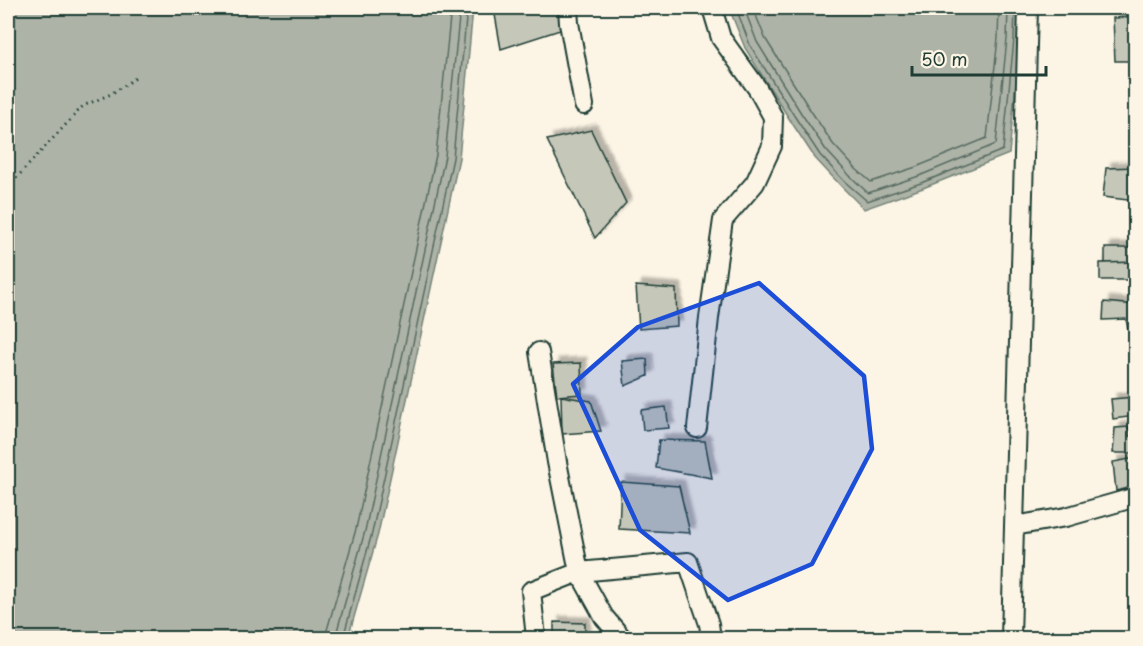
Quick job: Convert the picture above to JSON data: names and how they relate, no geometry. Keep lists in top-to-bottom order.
{
  "scale_bar": "50 m"
}
